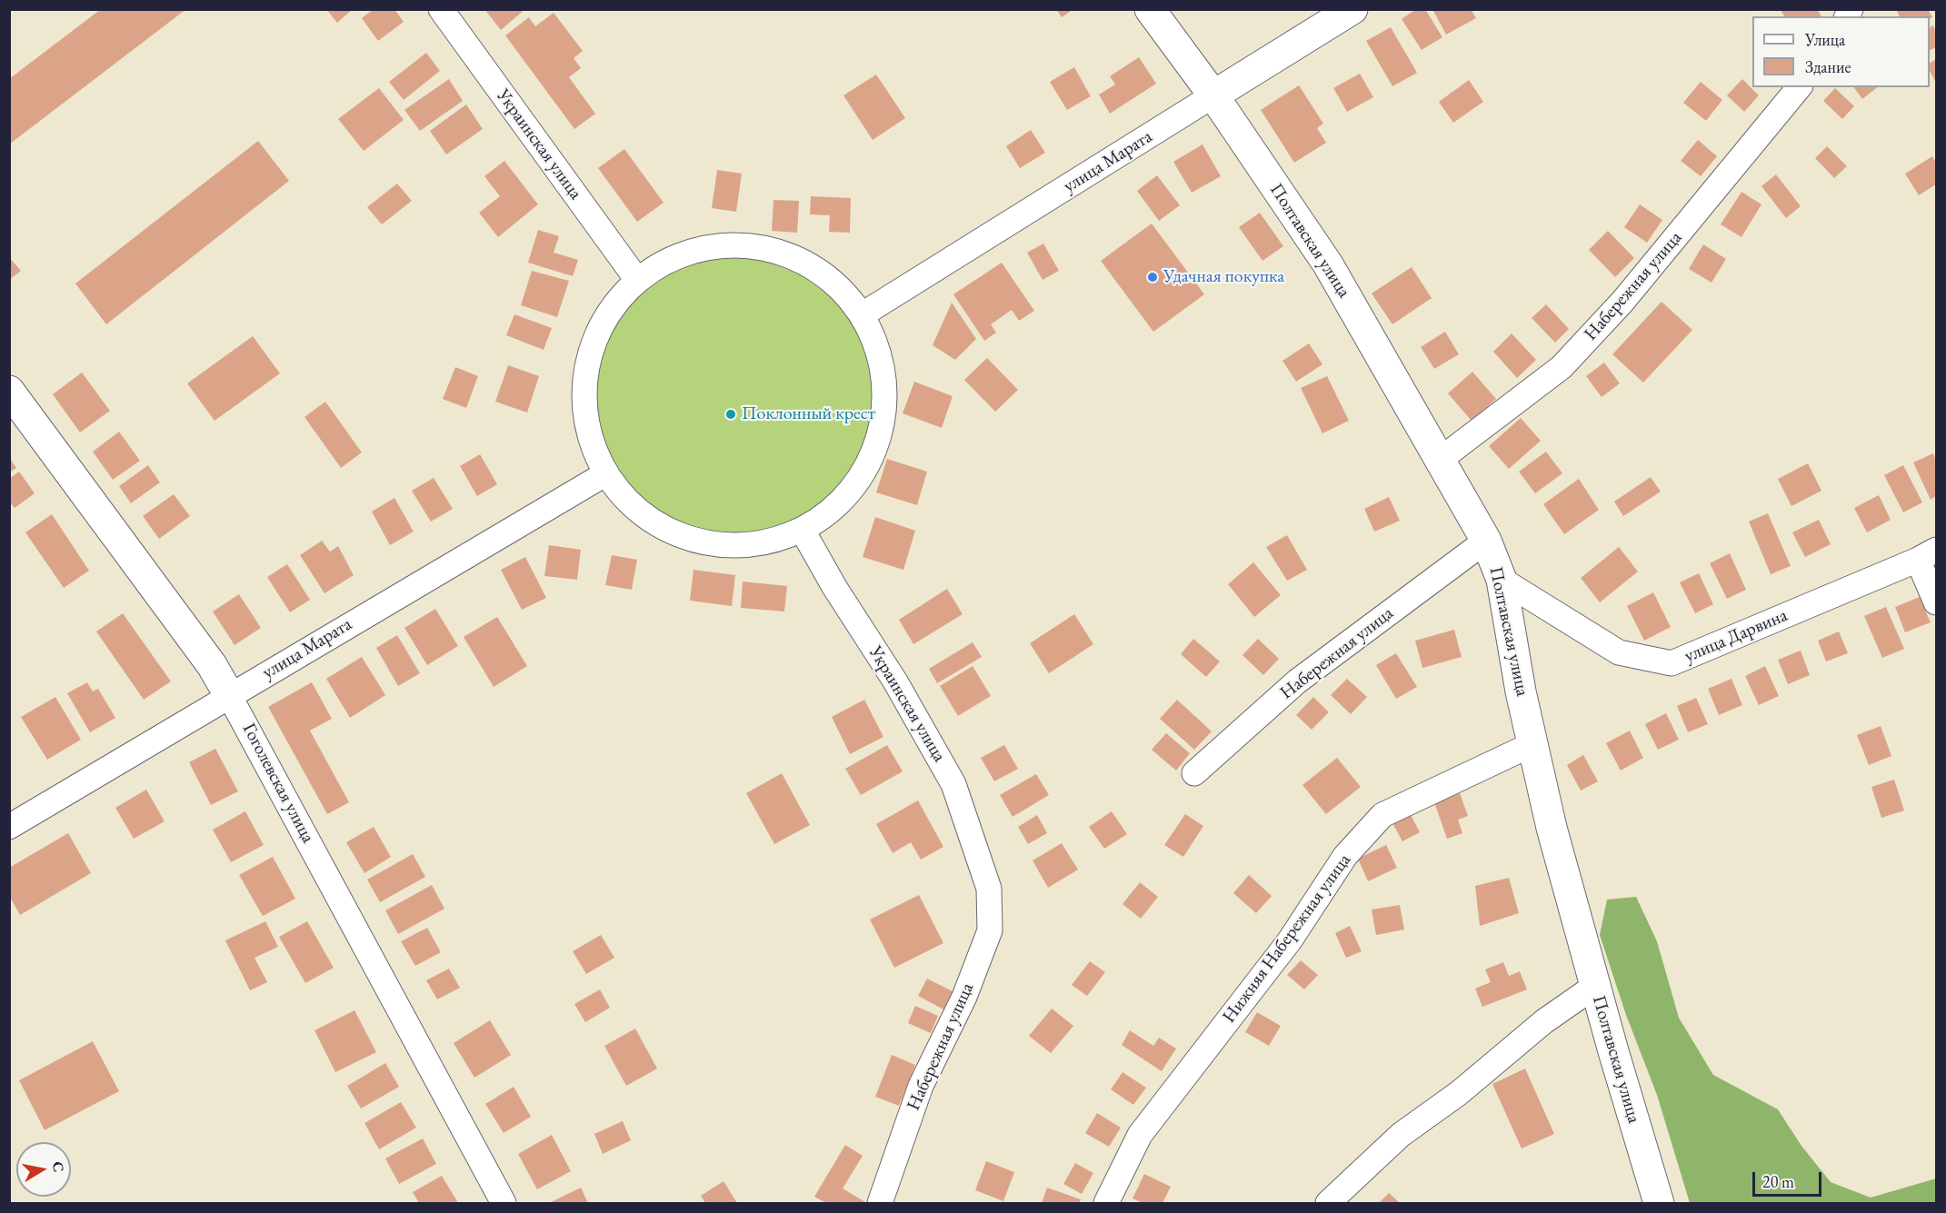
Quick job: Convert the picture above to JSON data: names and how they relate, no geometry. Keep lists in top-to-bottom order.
{
  "streets": {
    "street": [
      "Украинская улица",
      "улица Марата",
      "Полтавская улица",
      "Набережная улица",
      "улица Дарвина",
      "Гоголевская улица",
      "Нижняя Набережная улица"
    ]
  },
  "crossings": [
    ["Украинская улица", "Набережная улица"],
    ["улица Марата", "Полтавская улица"],
    ["улица Марата", "Гоголевская улица"],
    ["Полтавская улица", "Набережная улица"],
    ["Полтавская улица", "улица Дарвина"],
    ["Полтавская улица", "Нижняя Набережная улица"]
  ],
  "places": ["Удачная покупка", "Поклонный крест"],
  "legend": ["Улица", "Здание"],
  "scale_bar": "20 m",
  "north": "right"
}
